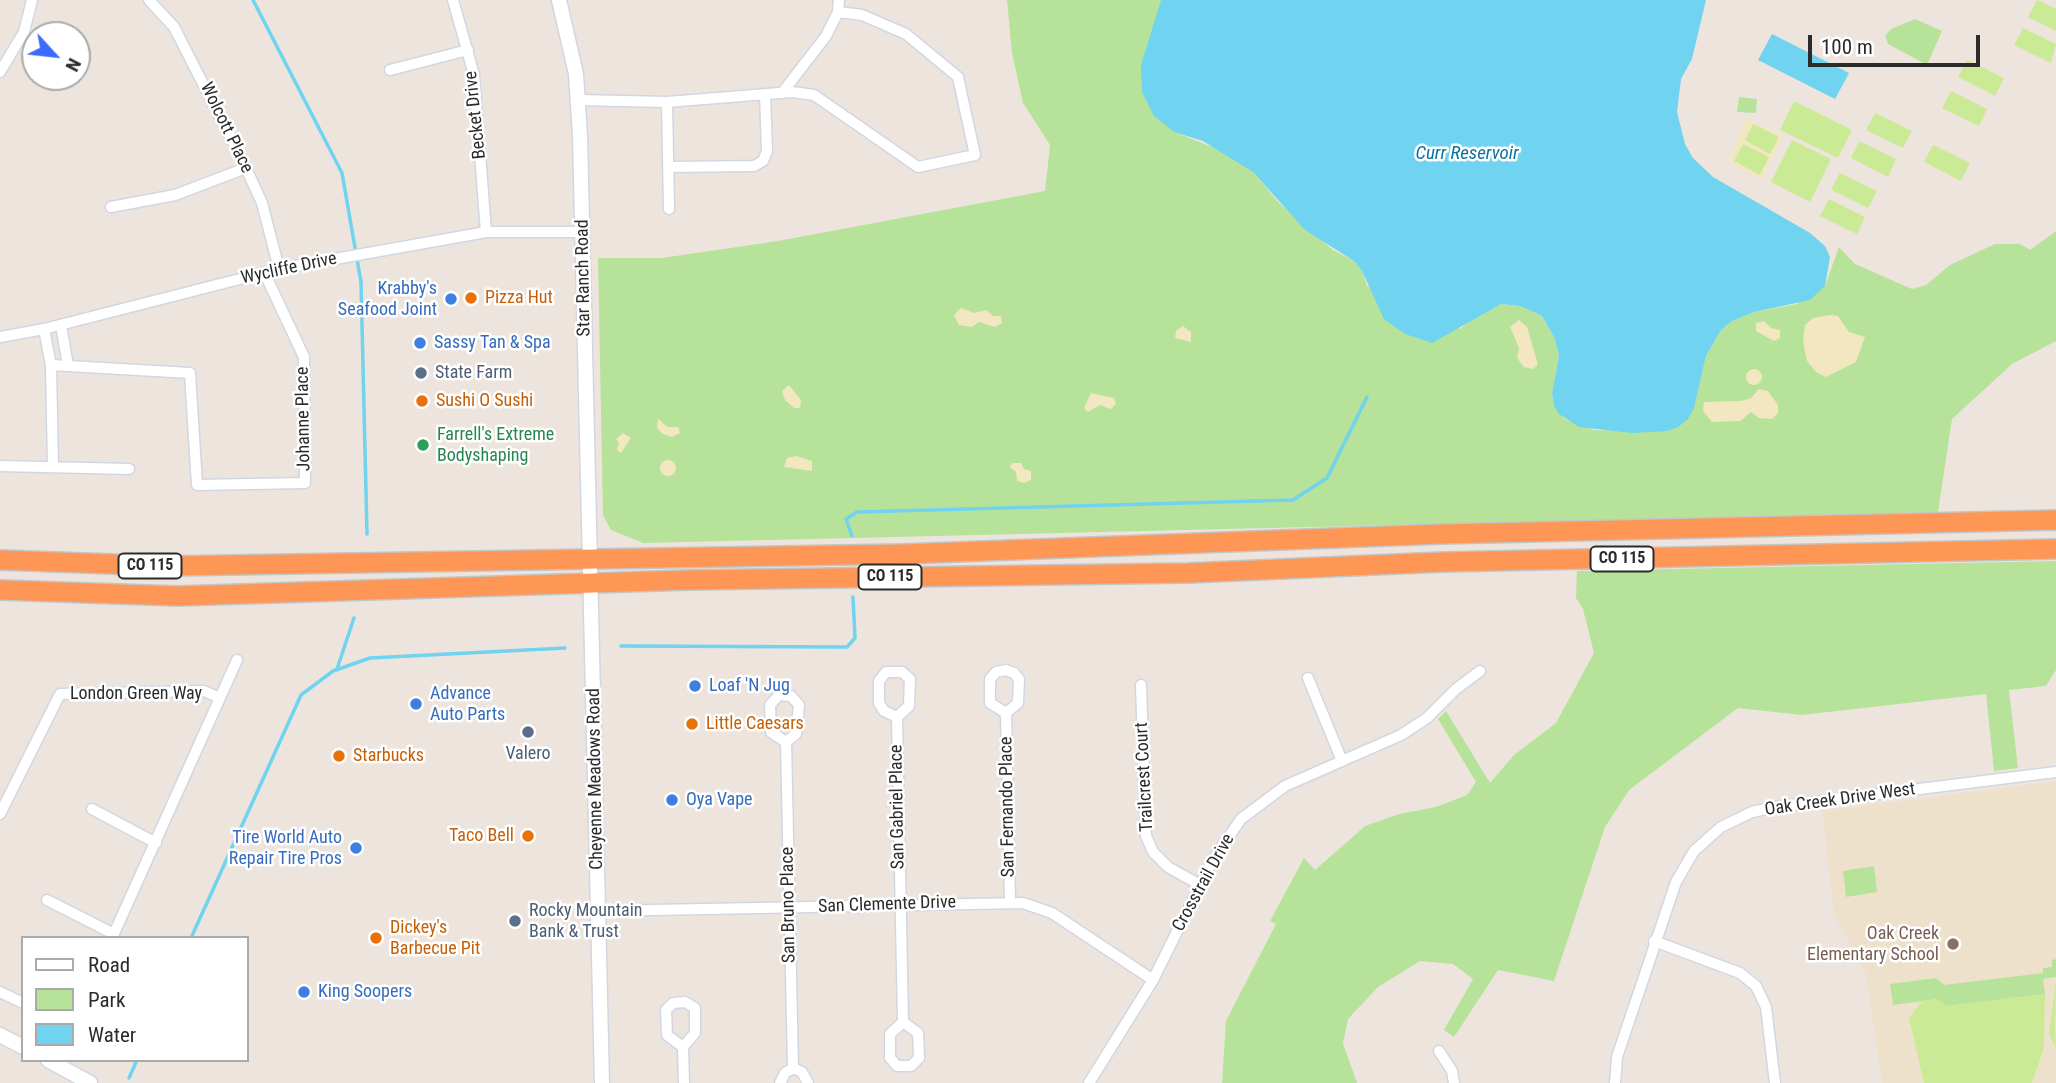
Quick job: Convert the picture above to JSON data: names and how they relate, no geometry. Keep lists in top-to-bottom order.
{
  "streets": {
    "highway": ["CO 115"],
    "street": [
      "Becket Drive",
      "Wolcott Place",
      "Wycliffe Drive",
      "Star Ranch Road",
      "Johanne Place",
      "London Green Way",
      "Trailcrest Court",
      "Cheyenne Meadows Road",
      "Oak Creek Drive West",
      "San Gabriel Place",
      "San Fernando Place",
      "Crosstrail Drive",
      "San Bruno Place",
      "San Clemente Drive"
    ]
  },
  "crossings": [
    ["Becket Drive", "Wycliffe Drive"],
    ["Wolcott Place", "Wycliffe Drive"],
    ["Wycliffe Drive", "Star Ranch Road"],
    ["Wycliffe Drive", "Johanne Place"],
    ["Star Ranch Road", "CO 115"],
    ["Star Ranch Road", "Cheyenne Meadows Road"],
    ["CO 115", "Cheyenne Meadows Road"],
    ["Trailcrest Court", "Crosstrail Drive"],
    ["Cheyenne Meadows Road", "San Clemente Drive"],
    ["San Gabriel Place", "San Clemente Drive"],
    ["San Fernando Place", "San Clemente Drive"],
    ["Crosstrail Drive", "San Clemente Drive"],
    ["San Bruno Place", "San Clemente Drive"]
  ],
  "water": ["Curr Reservoir"],
  "places": [
    "Pizza Hut",
    "Krabby's Seafood Joint",
    "Sassy Tan & Spa",
    "State Farm",
    "Sushi O Sushi",
    "Farrell's Extreme Bodyshaping",
    "Loaf 'N Jug",
    "Advance Auto Parts",
    "Little Caesars",
    "Valero",
    "Starbucks",
    "Oya Vape",
    "Taco Bell",
    "Tire World Auto Repair Tire Pros",
    "Rocky Mountain Bank & Trust",
    "Dickey's Barbecue Pit",
    "Oak Creek Elementary School",
    "King Soopers"
  ],
  "legend": ["Road", "Park", "Water"],
  "scale_bar": "100 m",
  "north": "bottom right"
}
